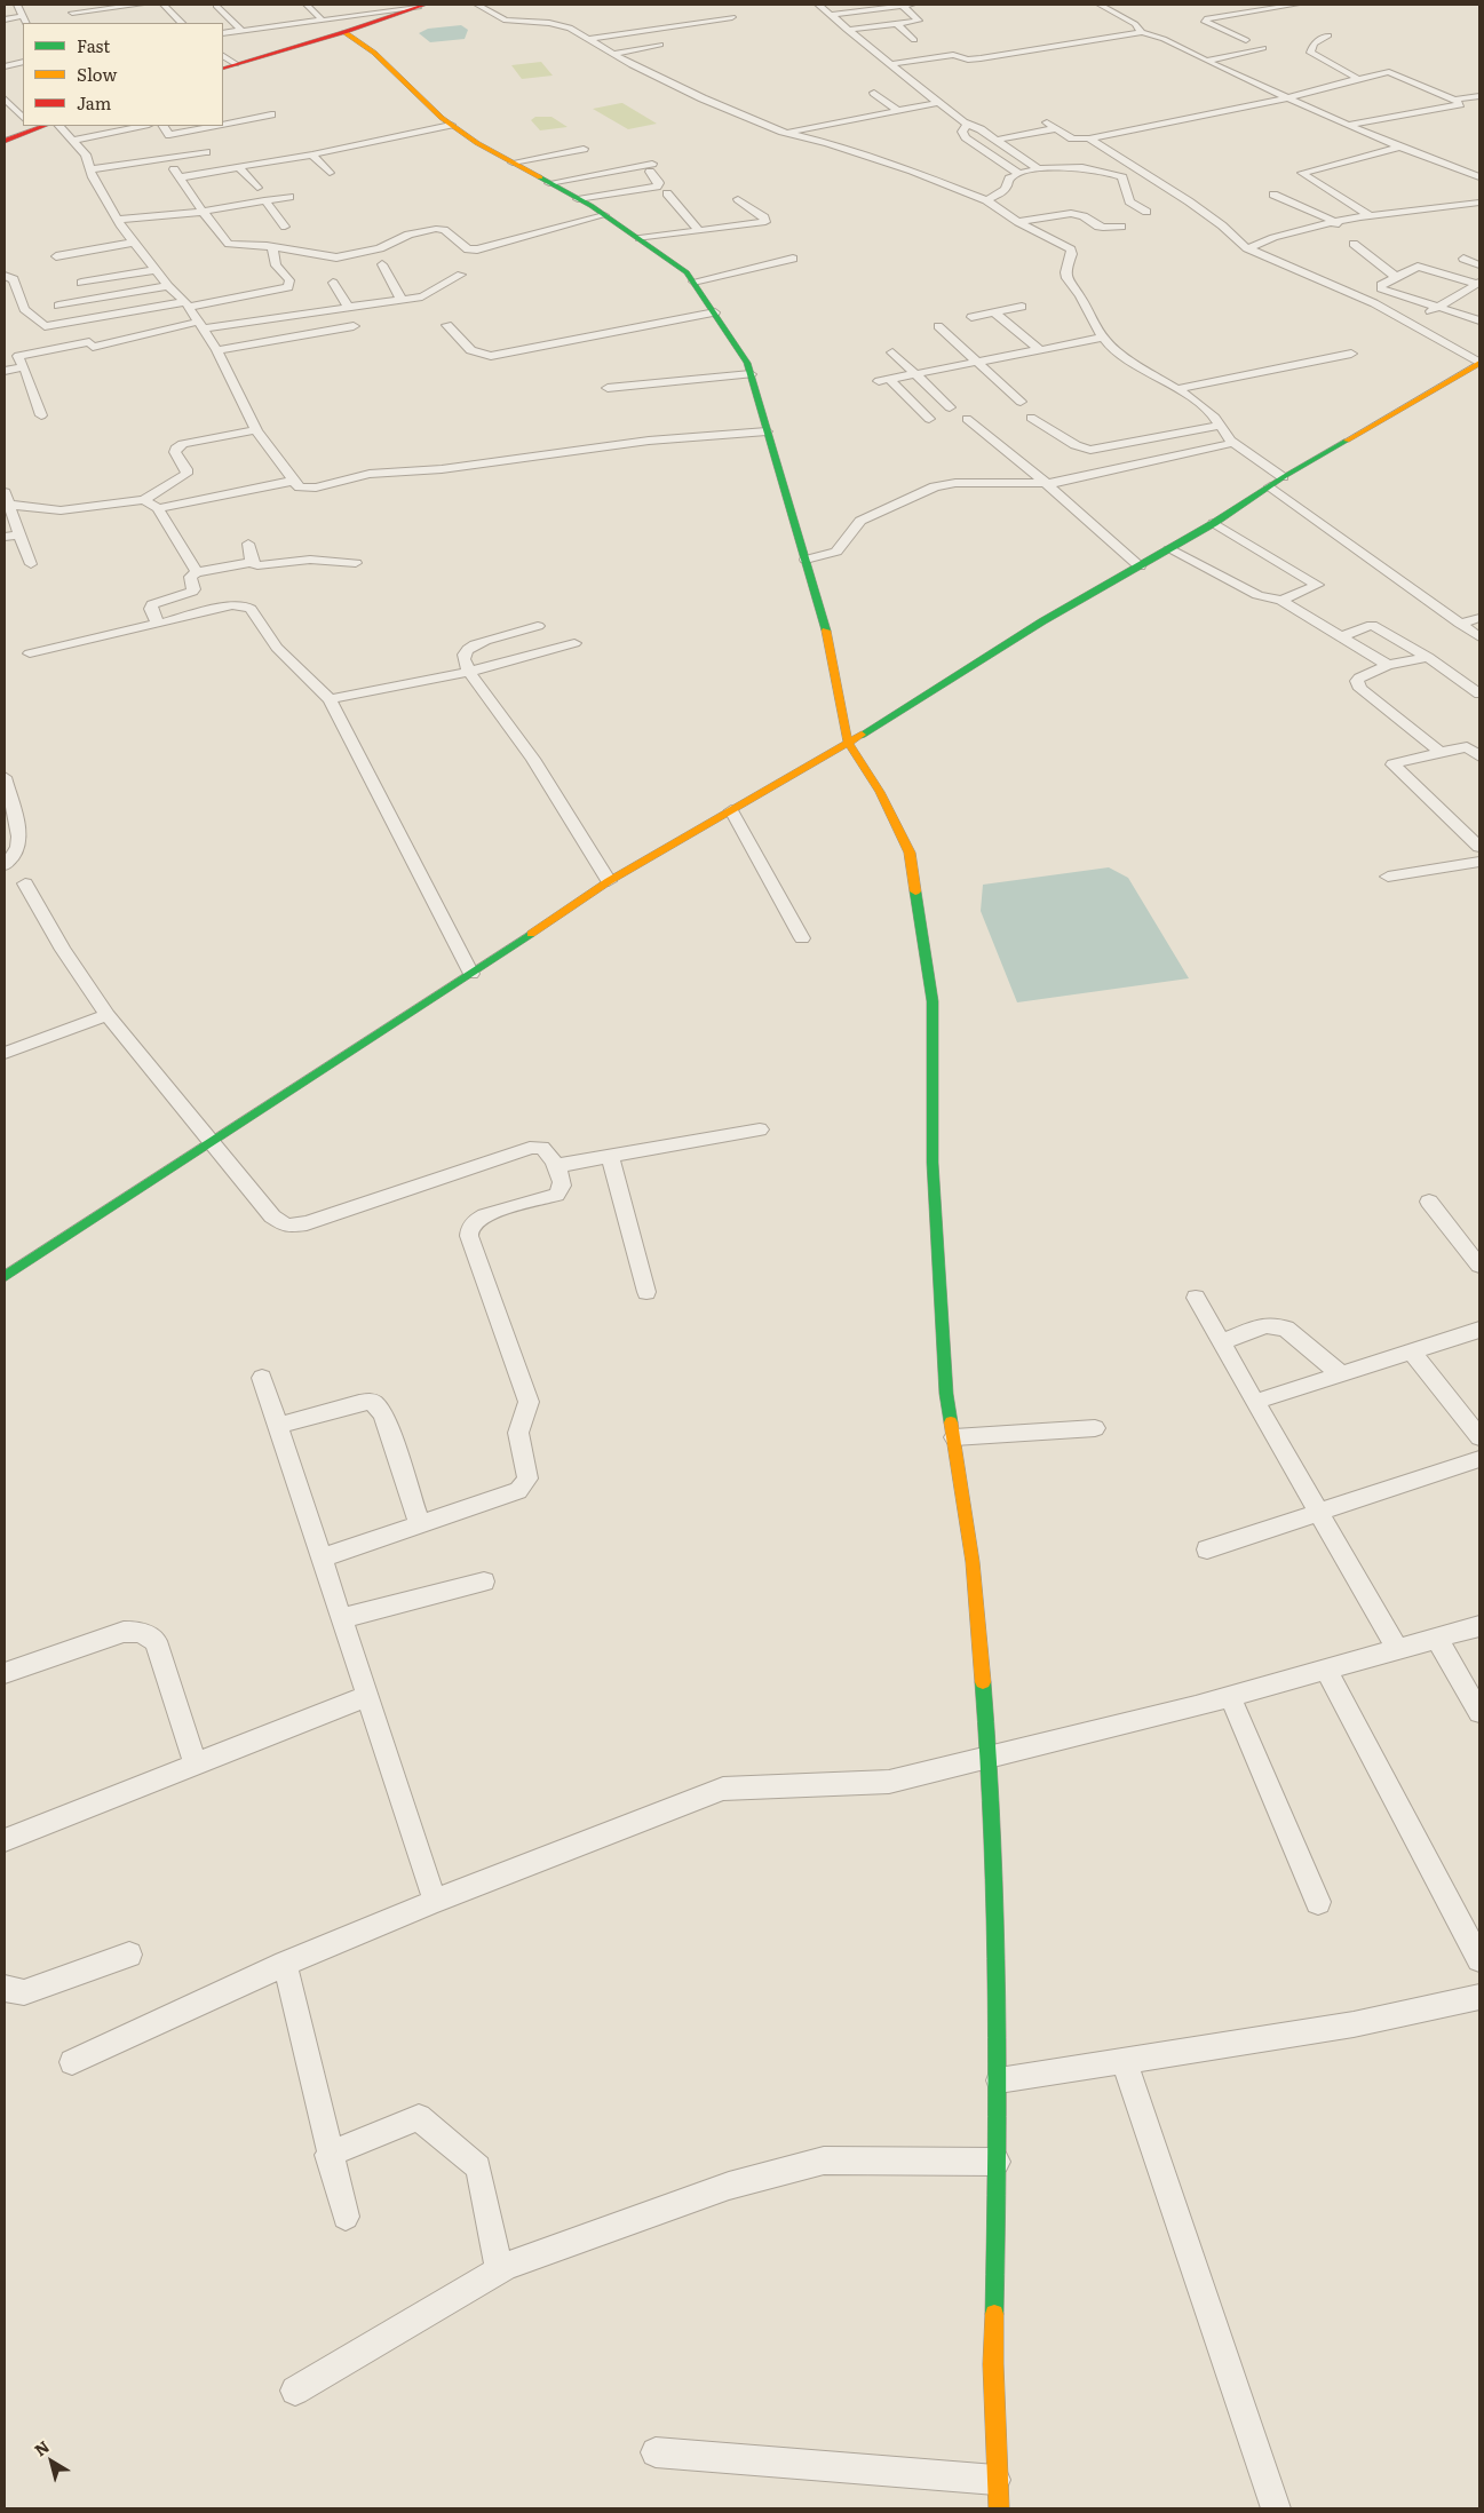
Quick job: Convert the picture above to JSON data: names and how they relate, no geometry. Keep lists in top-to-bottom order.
{
  "legend": ["Fast", "Slow", "Jam"],
  "north": "top left"
}
